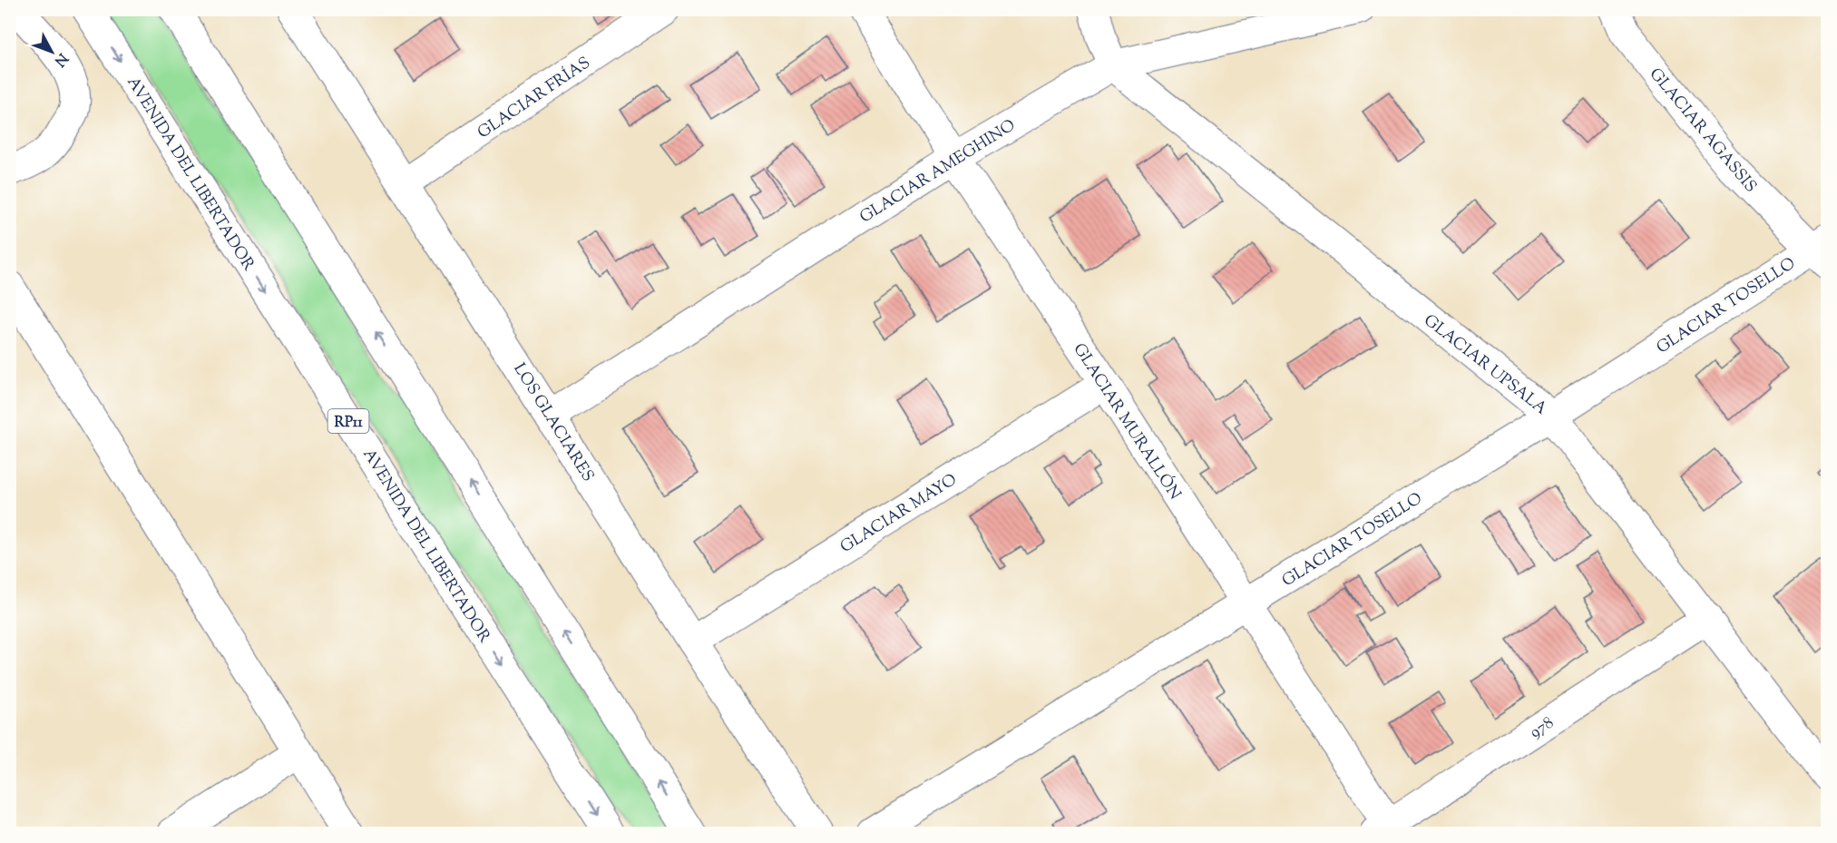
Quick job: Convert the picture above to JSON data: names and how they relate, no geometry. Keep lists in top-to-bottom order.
{
  "streets": {
    "street": [
      "GLACIAR FRÍAS",
      "GLACIAR AGASSIS",
      "GLACIAR AMEGHINO",
      "AVENIDA DEL LIBERTADOR",
      "GLACIAR TOSELLO",
      "GLACIAR UPSALA",
      "RP11",
      "GLACIAR MURALLÓN",
      "LOS GLACIARES",
      "GLACIAR MAYO",
      "978"
    ]
  },
  "crossings": [
    ["GLACIAR FRÍAS", "LOS GLACIARES"],
    ["GLACIAR AGASSIS", "GLACIAR TOSELLO"],
    ["GLACIAR AMEGHINO", "GLACIAR UPSALA"],
    ["GLACIAR AMEGHINO", "GLACIAR MURALLÓN"],
    ["GLACIAR AMEGHINO", "LOS GLACIARES"],
    ["GLACIAR TOSELLO", "GLACIAR UPSALA"],
    ["GLACIAR TOSELLO", "GLACIAR MURALLÓN"],
    ["GLACIAR UPSALA", "978"],
    ["GLACIAR MURALLÓN", "GLACIAR MAYO"],
    ["GLACIAR MURALLÓN", "978"],
    ["LOS GLACIARES", "GLACIAR MAYO"]
  ],
  "north": "bottom right"
}
